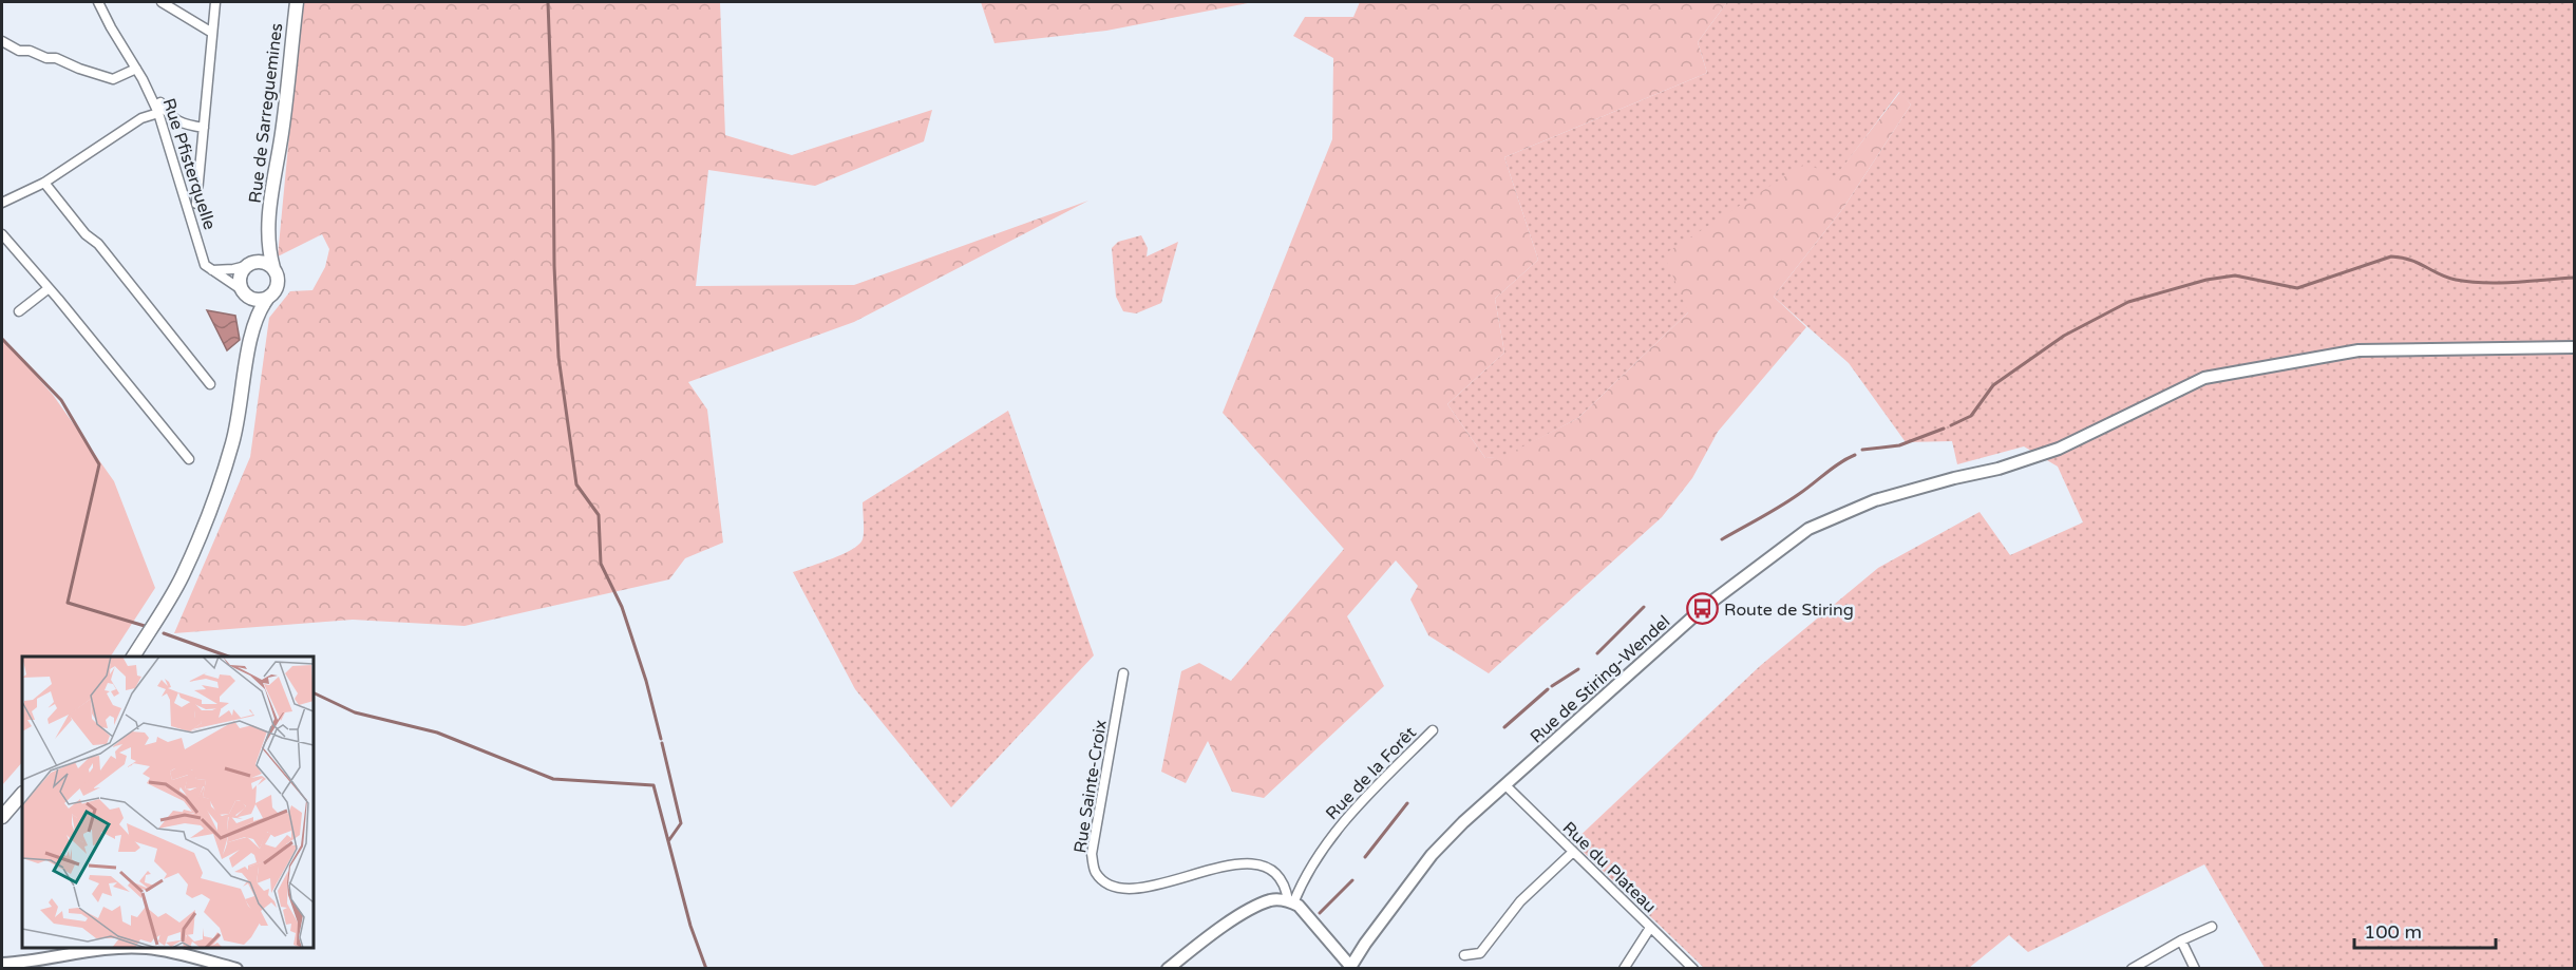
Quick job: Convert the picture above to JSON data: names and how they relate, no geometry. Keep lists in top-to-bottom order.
{
  "streets": {
    "main road": ["Rue de Sarreguemines"],
    "street": [
      "Rue Pfisterquelle",
      "Rue de Stiring-Wendel",
      "Rue de la Forêt",
      "Rue Sainte-Croix",
      "Rue du Plateau"
    ]
  },
  "crossings": [
    ["Rue de Stiring-Wendel", "Rue du Plateau"],
    ["Rue de la Forêt", "Rue Sainte-Croix"]
  ],
  "places": {
    "bus stop": ["Route de Stiring"]
  },
  "scale_bar": "100 m"
}
